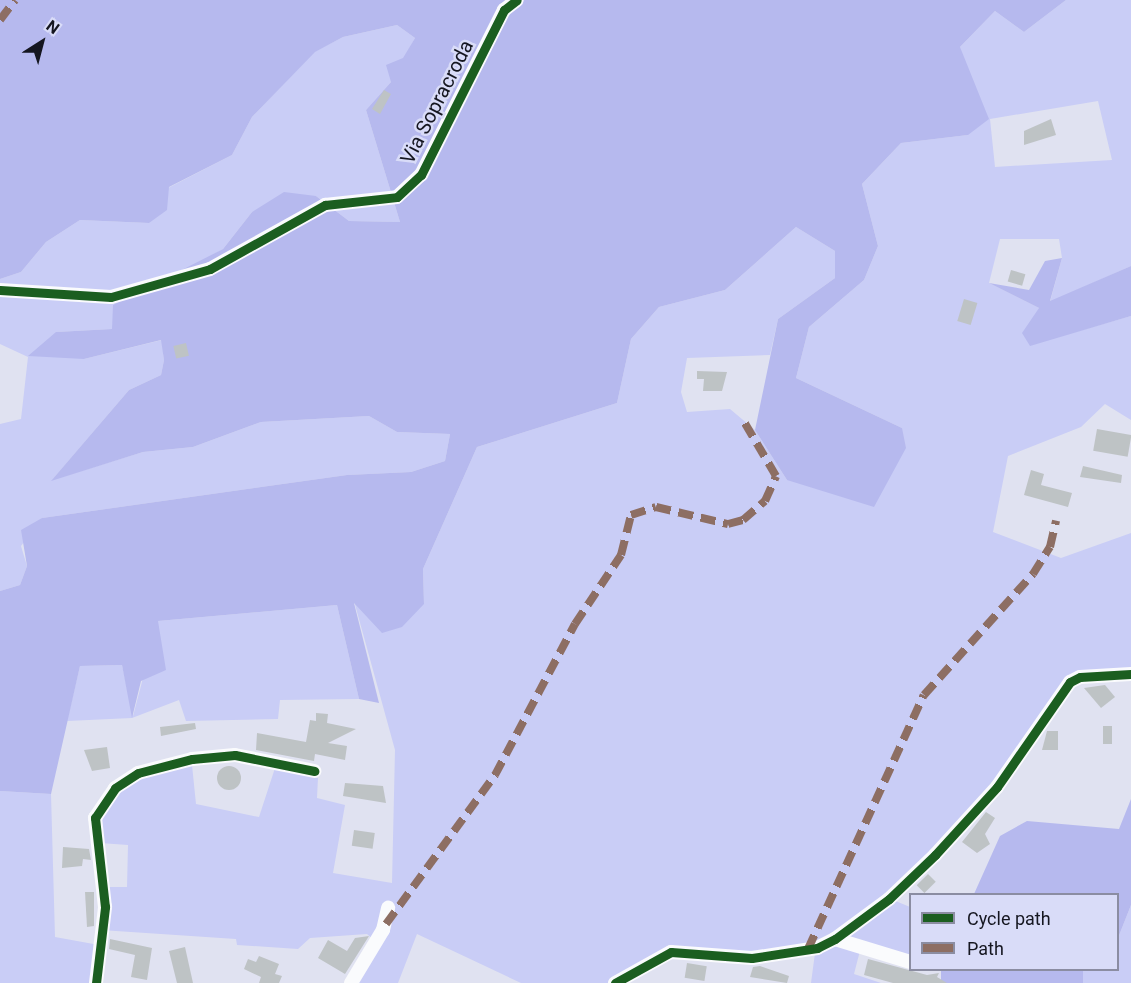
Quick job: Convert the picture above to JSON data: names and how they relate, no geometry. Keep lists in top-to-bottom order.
{
  "streets": {
    "street": ["Via Sopracroda"]
  },
  "legend": ["Cycle path", "Path"],
  "north": "top right"
}
